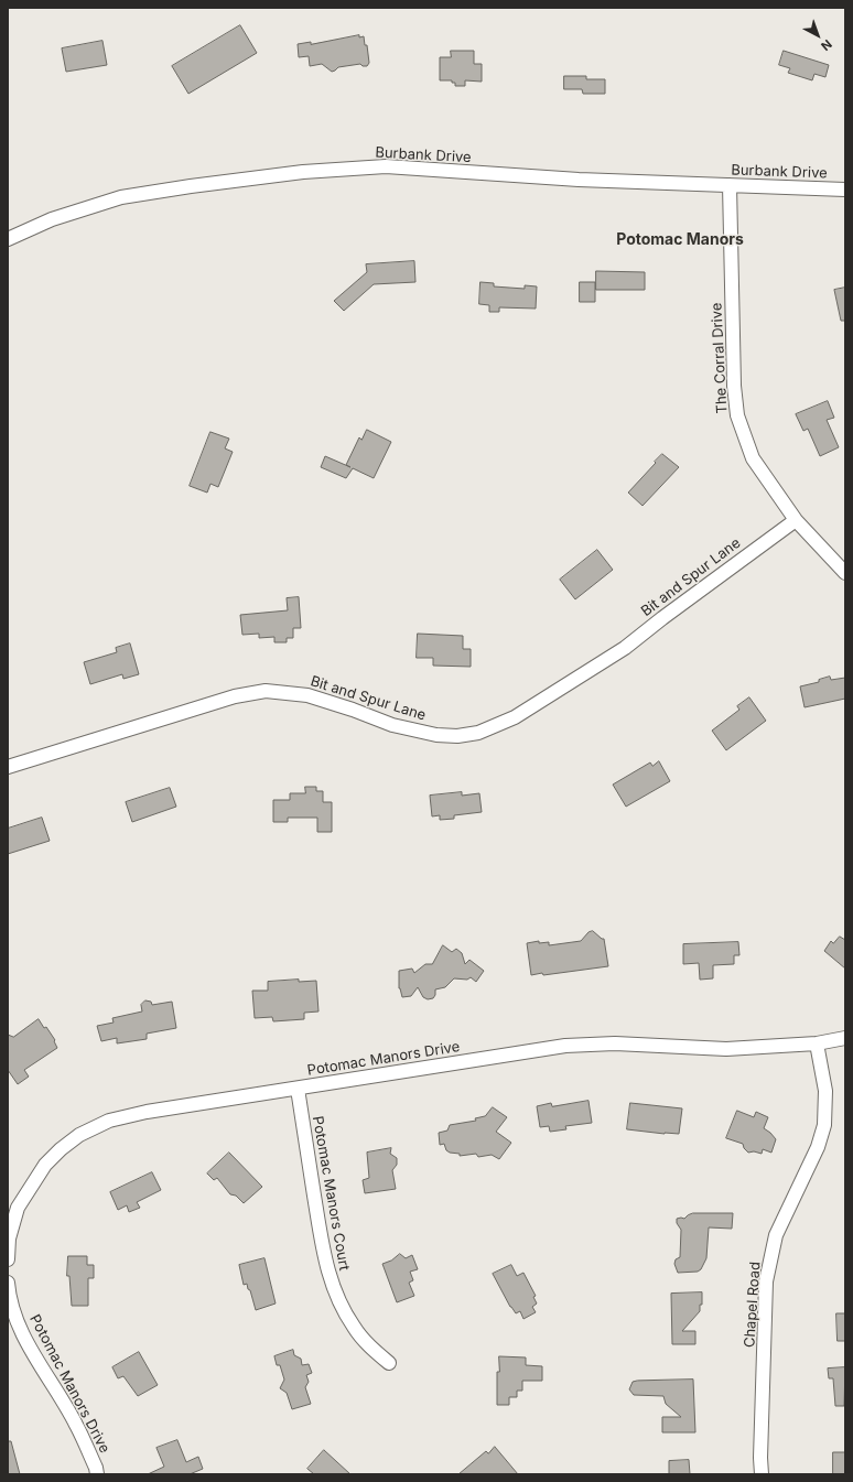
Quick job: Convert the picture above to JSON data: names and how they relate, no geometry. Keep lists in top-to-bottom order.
{
  "streets": {
    "street": [
      "Burbank Drive",
      "The Corral Drive",
      "Bit and Spur Lane",
      "Potomac Manors Drive",
      "Potomac Manors Court",
      "Chapel Road"
    ]
  },
  "crossings": [
    ["Burbank Drive", "The Corral Drive"],
    ["The Corral Drive", "Bit and Spur Lane"],
    ["Potomac Manors Drive", "Potomac Manors Court"],
    ["Potomac Manors Drive", "Chapel Road"]
  ],
  "districts": ["Potomac Manors"],
  "north": "bottom right"
}
